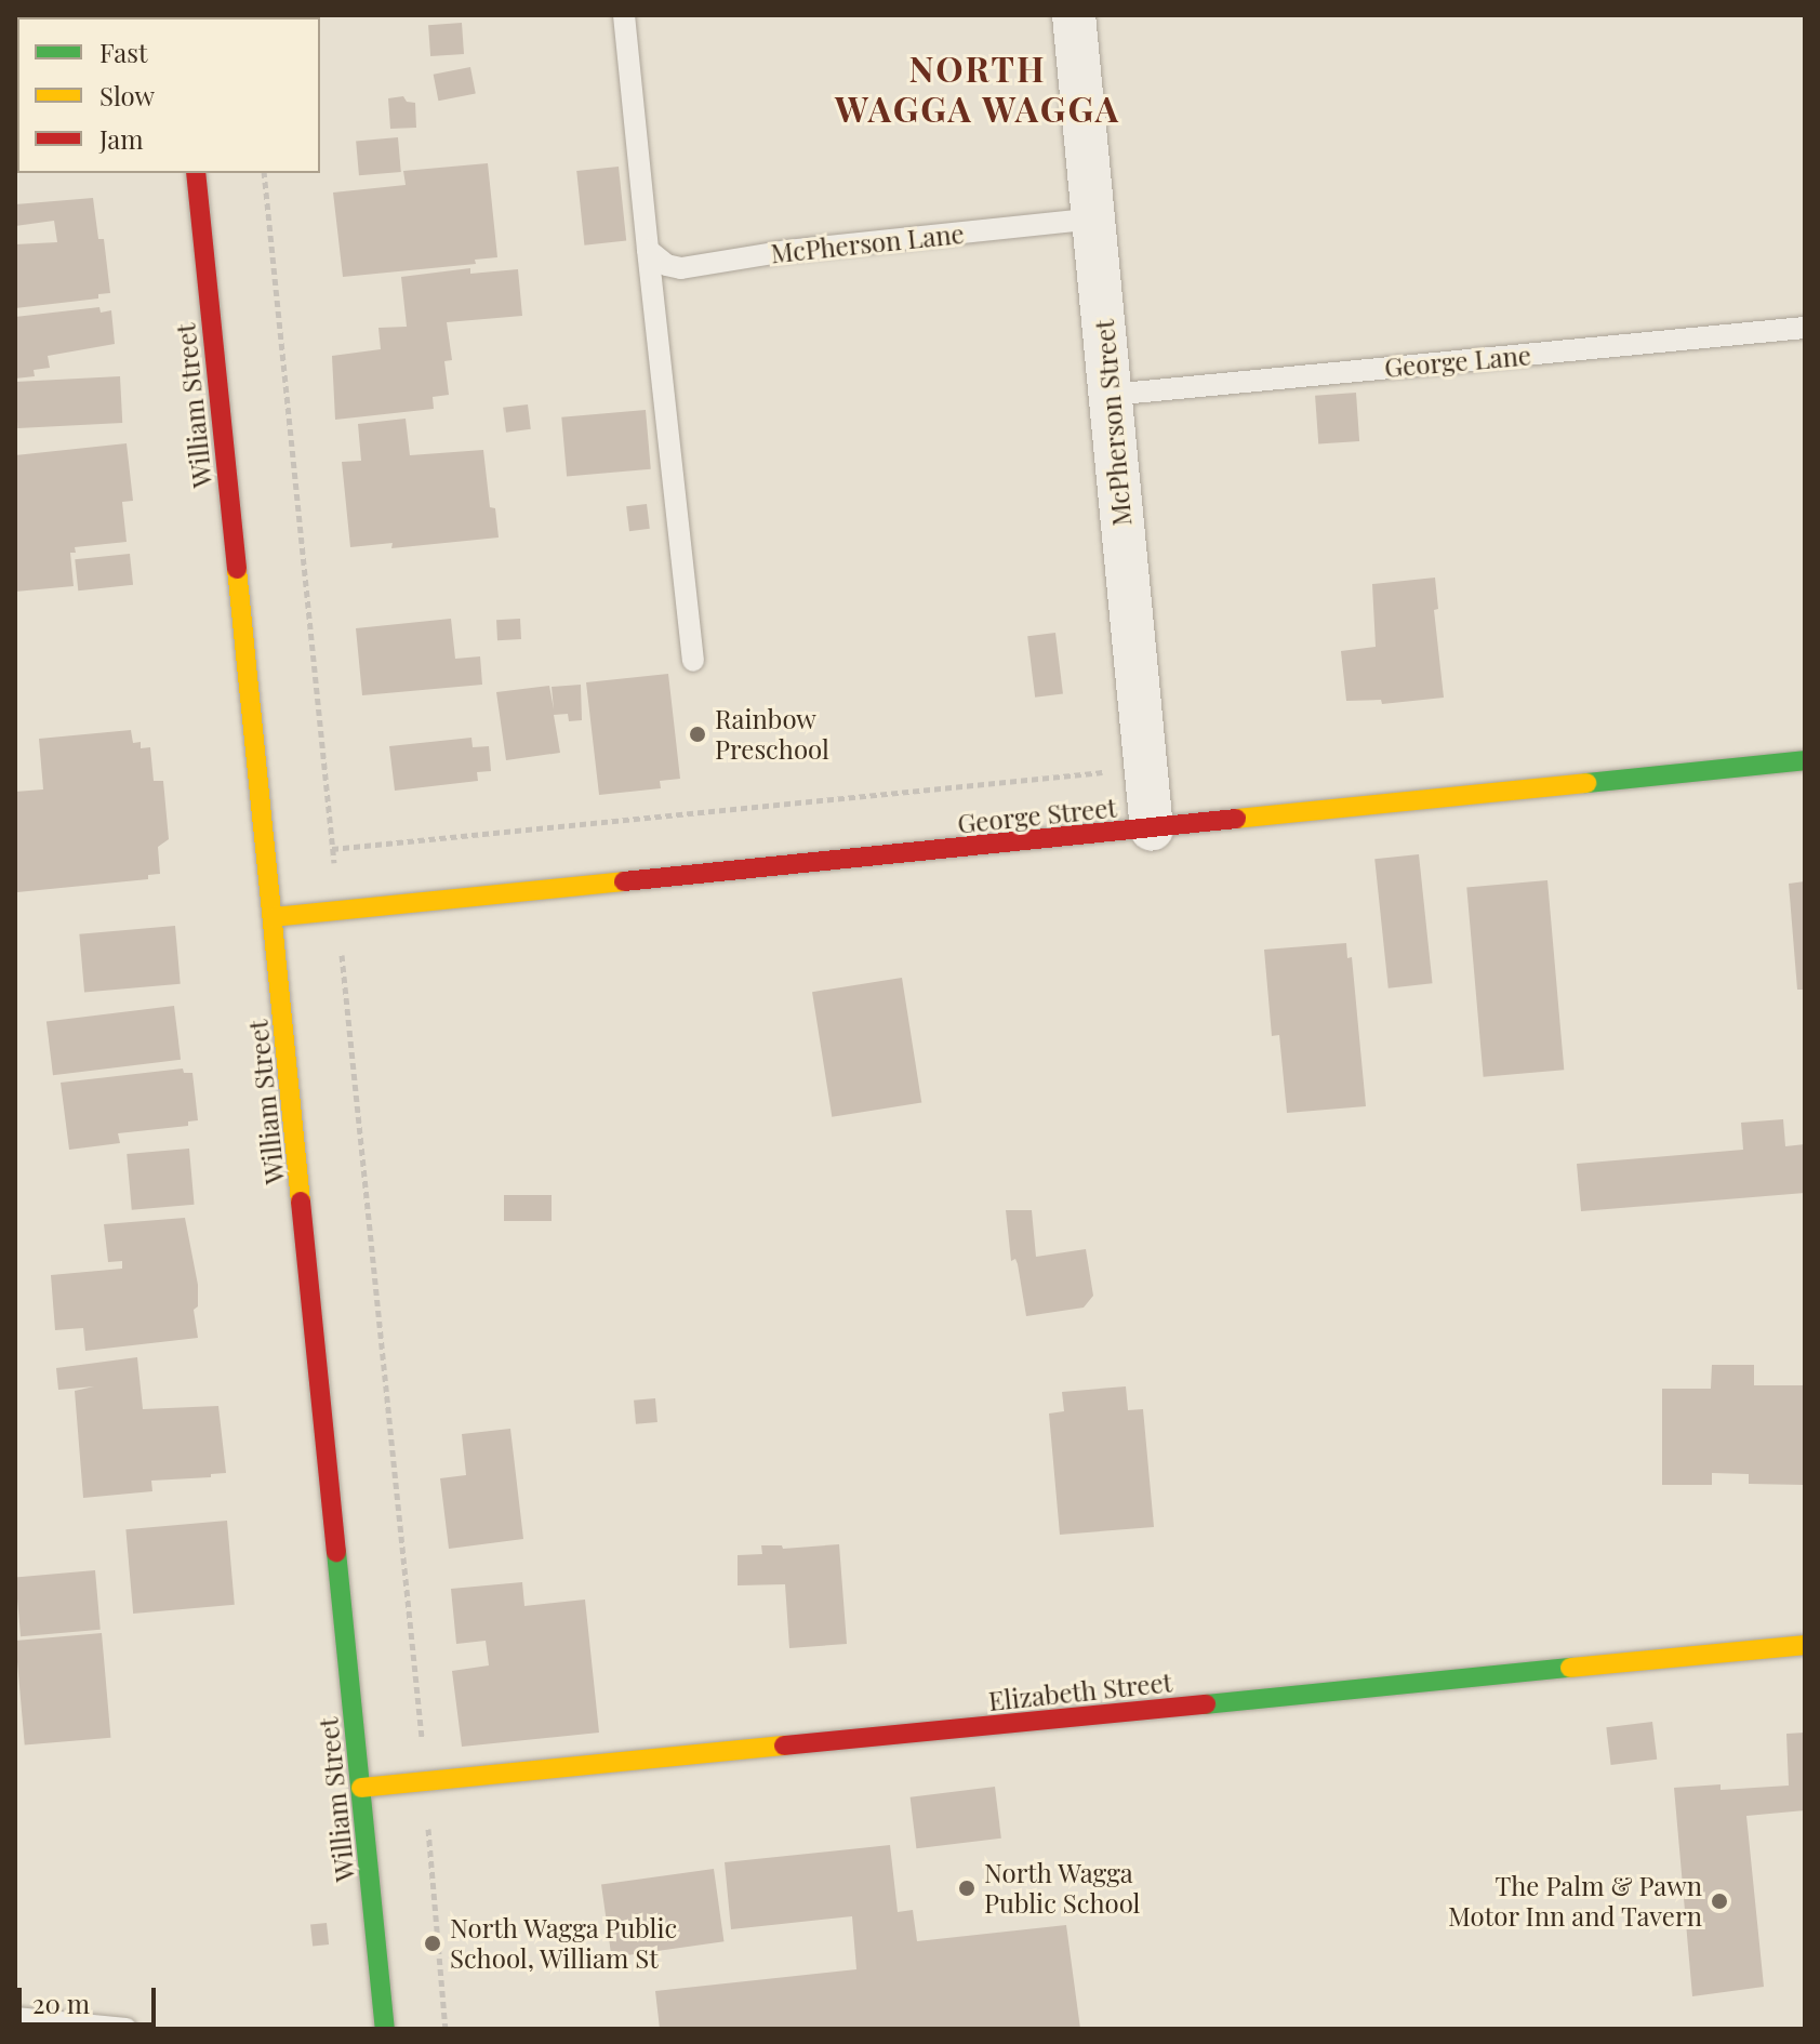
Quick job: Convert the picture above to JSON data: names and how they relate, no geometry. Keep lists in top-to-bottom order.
{
  "streets": {
    "street": [
      "William Street",
      "McPherson Street",
      "George Street",
      "Elizabeth Street"
    ],
    "lane": ["McPherson Lane", "George Lane"]
  },
  "crossings": [
    ["McPherson Lane", "McPherson Street"],
    ["George Lane", "McPherson Street"],
    ["William Street", "George Street"],
    ["William Street", "Elizabeth Street"],
    ["McPherson Street", "George Street"]
  ],
  "districts": ["NORTH WAGGA WAGGA"],
  "places": [
    "Rainbow Preschool",
    "North Wagga Public School",
    "The Palm & Pawn Motor Inn and Tavern",
    "North Wagga Public School, William St"
  ],
  "legend": ["Fast", "Slow", "Jam"],
  "scale_bar": "20 m"
}
